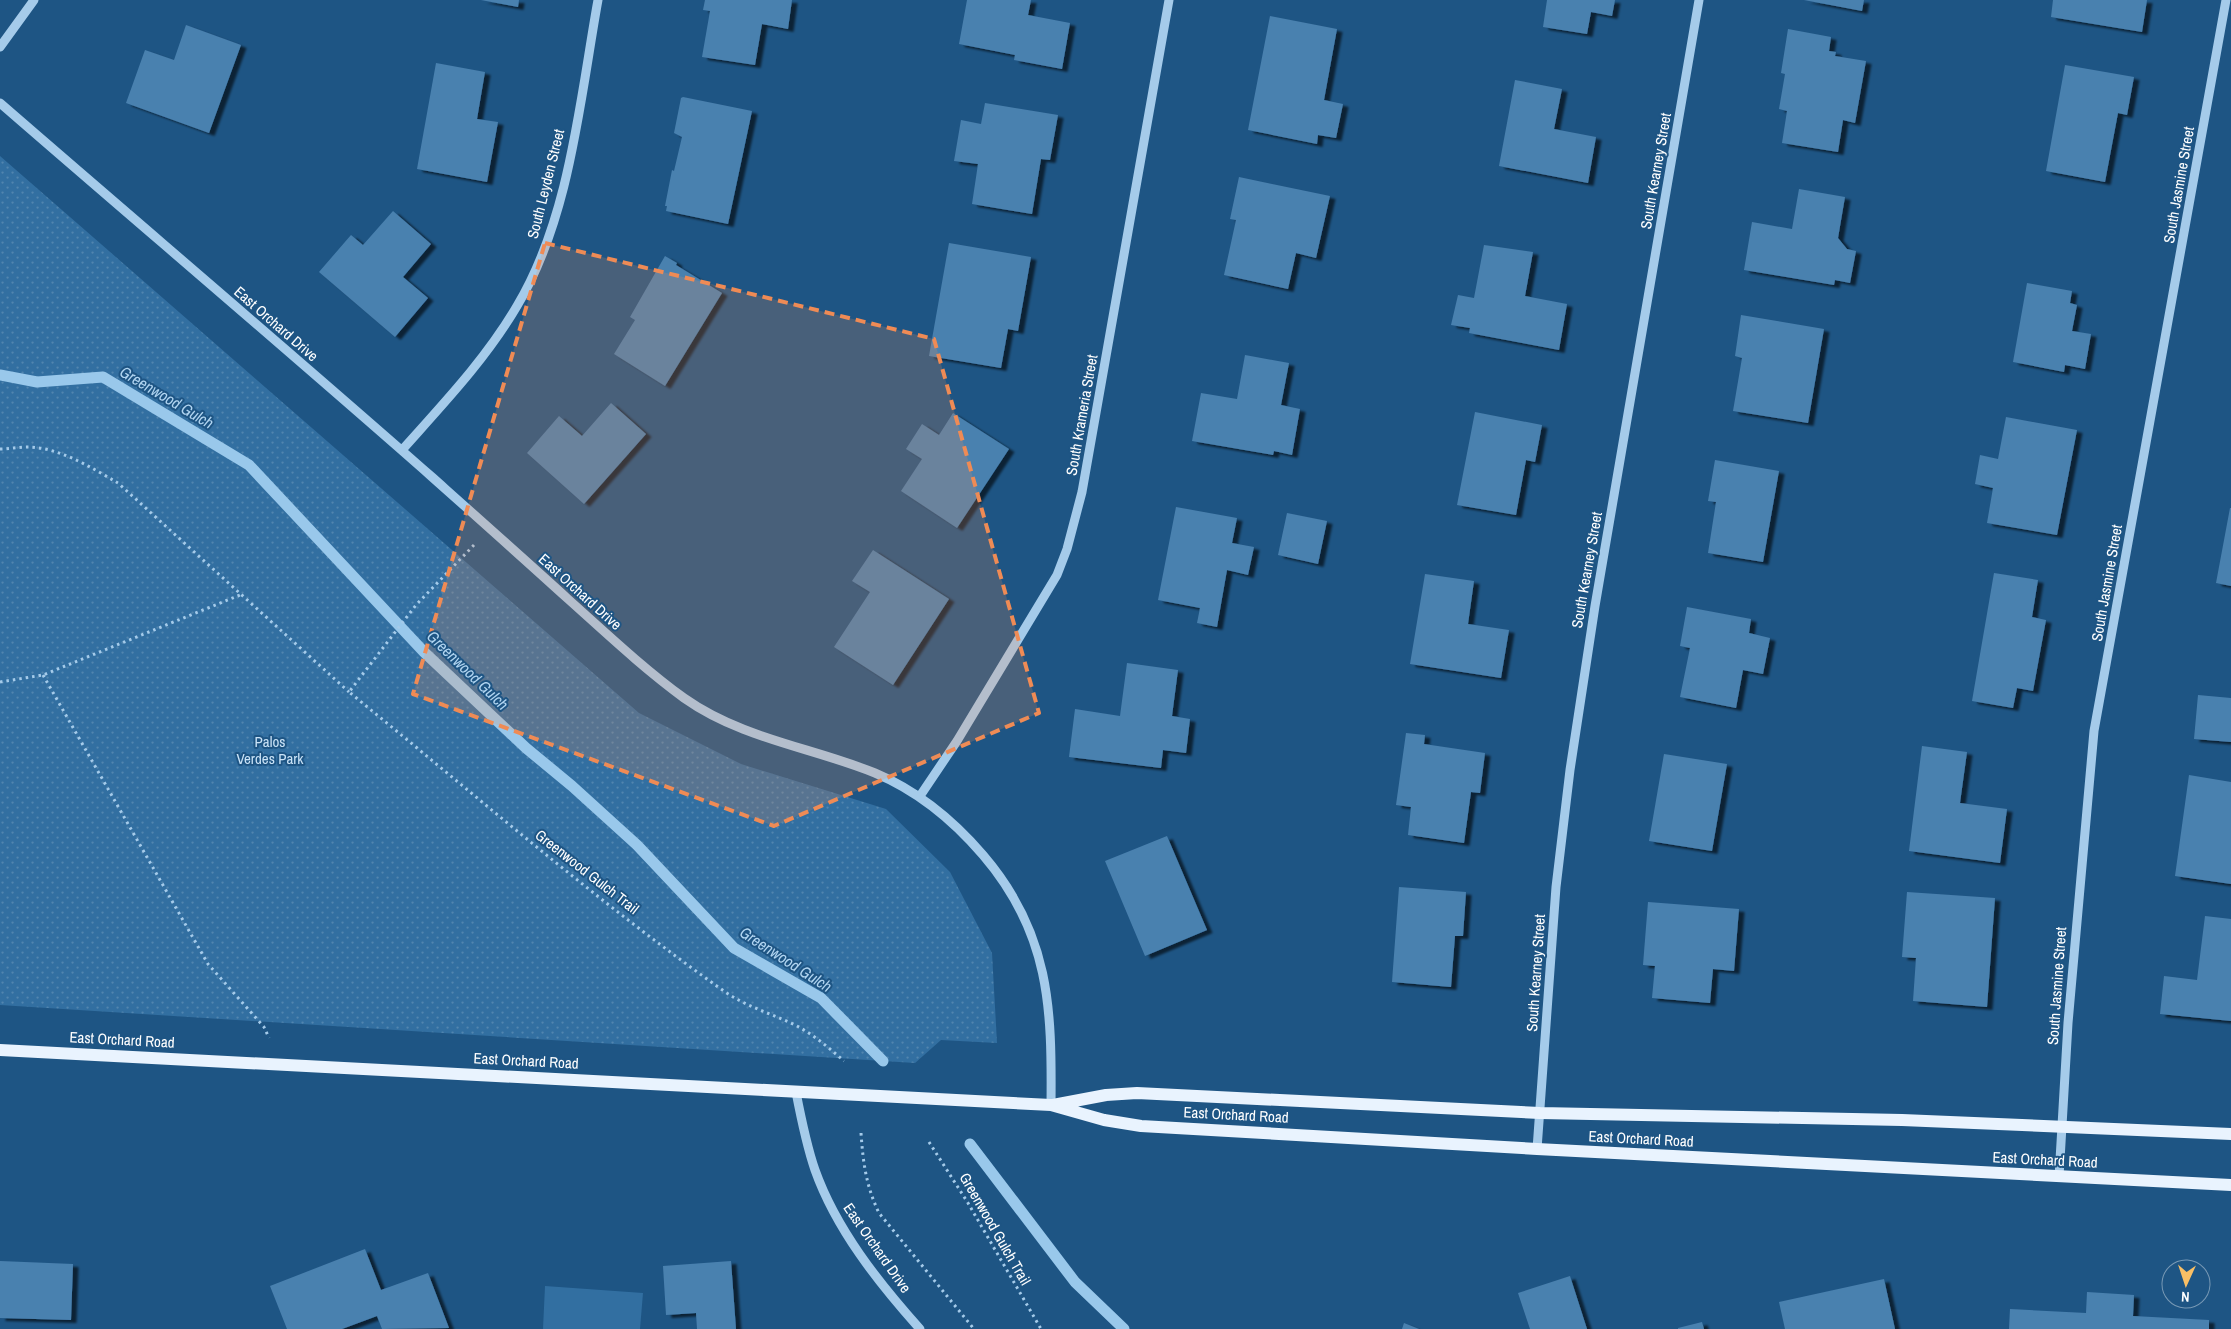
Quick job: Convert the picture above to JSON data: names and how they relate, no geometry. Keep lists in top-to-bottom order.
{
  "streets": {
    "main road": ["East Orchard Road"],
    "street": [
      "South Kearney Street",
      "South Leyden Street",
      "South Jasmine Street",
      "East Orchard Drive",
      "South Krameria Street"
    ],
    "path": ["Greenwood Gulch Trail"]
  },
  "crossings": [
    ["South Kearney Street", "East Orchard Road"],
    ["South Leyden Street", "East Orchard Drive"],
    ["South Jasmine Street", "East Orchard Road"],
    ["East Orchard Drive", "South Krameria Street"],
    ["East Orchard Drive", "East Orchard Road"]
  ],
  "water": ["Greenwood Gulch"],
  "parks": ["Palos Verdes Park"],
  "north": "bottom"
}
